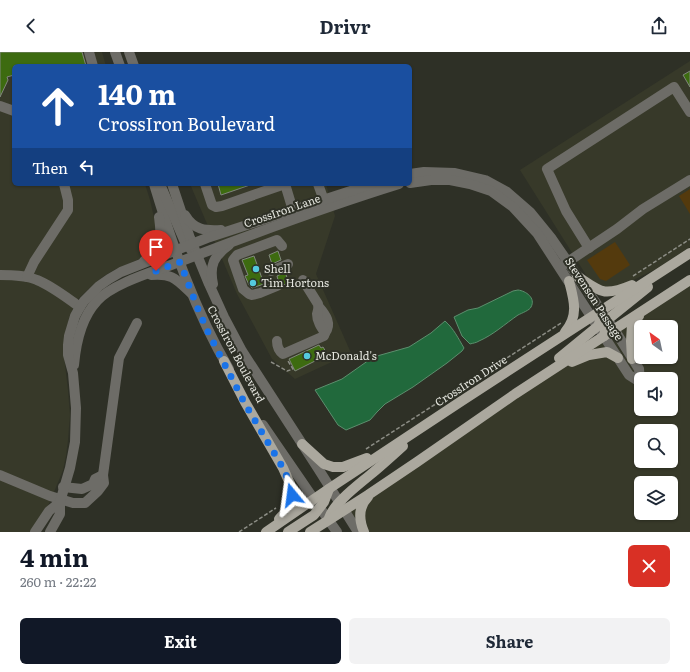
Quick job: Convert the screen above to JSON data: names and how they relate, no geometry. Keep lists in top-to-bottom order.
{
  "streets": {
    "main road": ["CrossIron Drive"],
    "street": ["CrossIron Lane", "Stevenson Passage", "CrossIron Boulevard"]
  },
  "crossings": [
    ["CrossIron Lane", "CrossIron Boulevard"],
    ["Stevenson Passage", "CrossIron Drive"],
    ["CrossIron Boulevard", "CrossIron Drive"]
  ],
  "places": ["Shell", "Tim Hortons", "McDonald's"],
  "north": "top left",
  "page": {
    "header": "Drivr",
    "turn": ["140 m", "CrossIron Boulevard"],
    "then": "Then",
    "heading": ["4 min", "260 m · 22:22"],
    "buttons": ["Exit", "Share"]
  }
}
